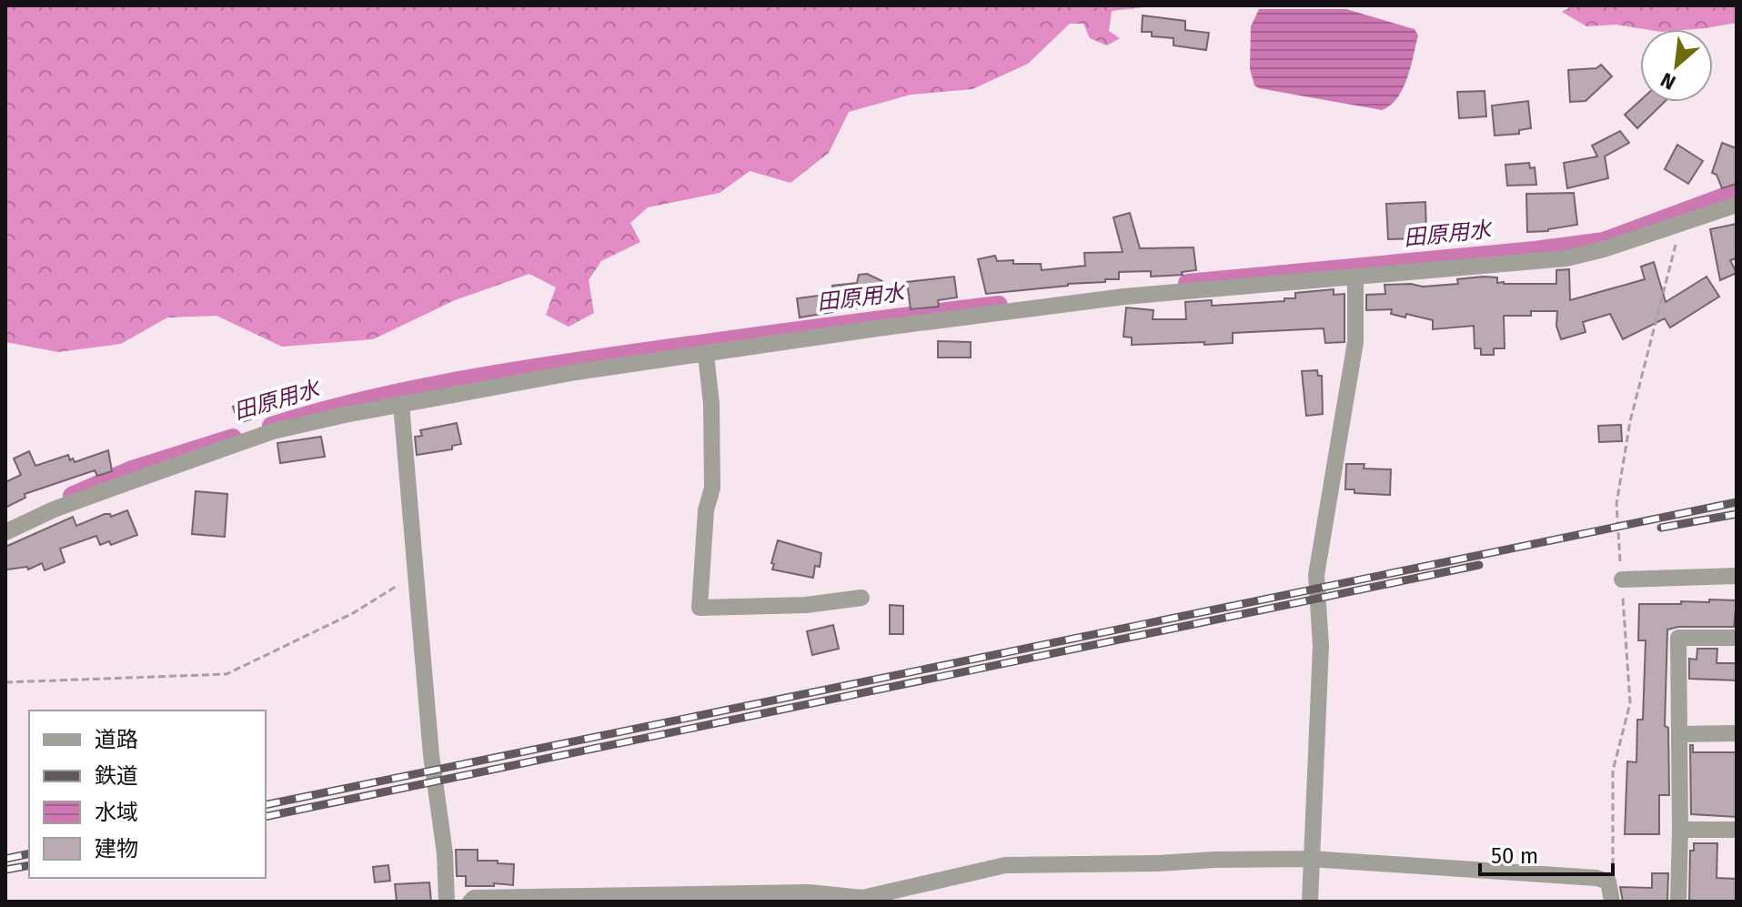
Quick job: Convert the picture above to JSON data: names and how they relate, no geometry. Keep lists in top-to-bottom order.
{
  "water": ["田原用水"],
  "legend": [
    "道路",
    "鉄道",
    "水域",
    "建物"
  ],
  "scale_bar": "50 m",
  "north": "bottom left"
}
